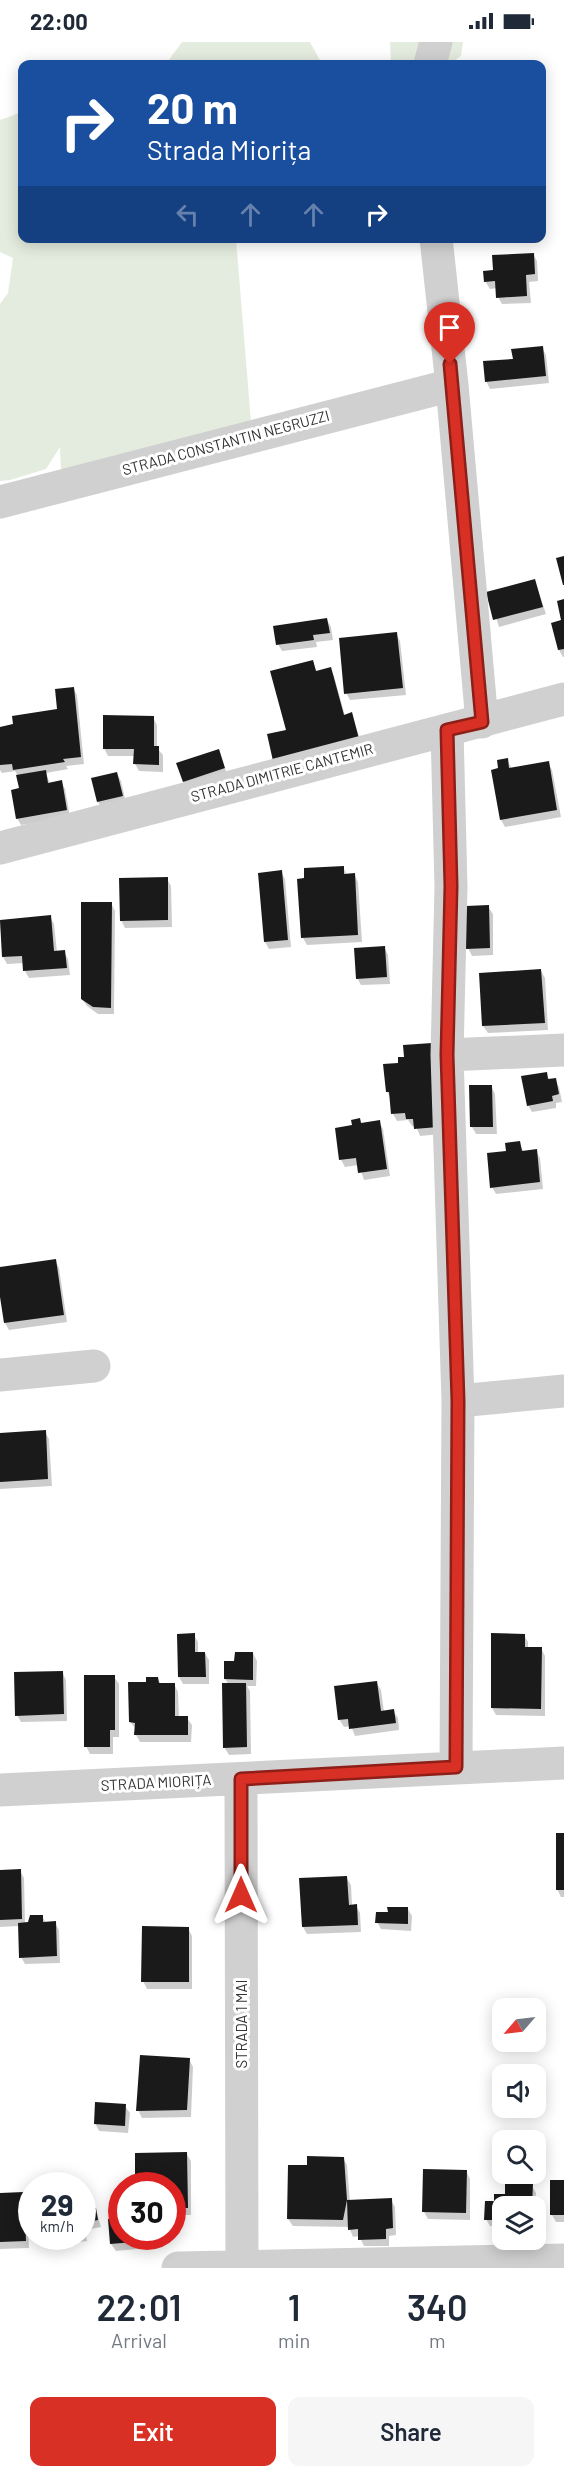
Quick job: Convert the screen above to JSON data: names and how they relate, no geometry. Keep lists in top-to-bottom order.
{
  "streets": {
    "street": [
      "STRADA CONSTANTIN NEGRUZZI",
      "STRADA DIMITRIE CANTEMIR",
      "STRADA MIORIȚA",
      "STRADA 1 MAI"
    ]
  },
  "crossings": [
    ["STRADA MIORIȚA", "STRADA 1 MAI"]
  ],
  "north": "bottom left",
  "page": {
    "status": "22:00",
    "turn": ["20 m", "Strada Miorița"],
    "speed": "29 km/h",
    "limit": "30",
    "eta": [
      "22:01",
      "Arrival",
      "1",
      "min",
      "340",
      "m"
    ],
    "buttons": ["Exit", "Share"]
  }
}
